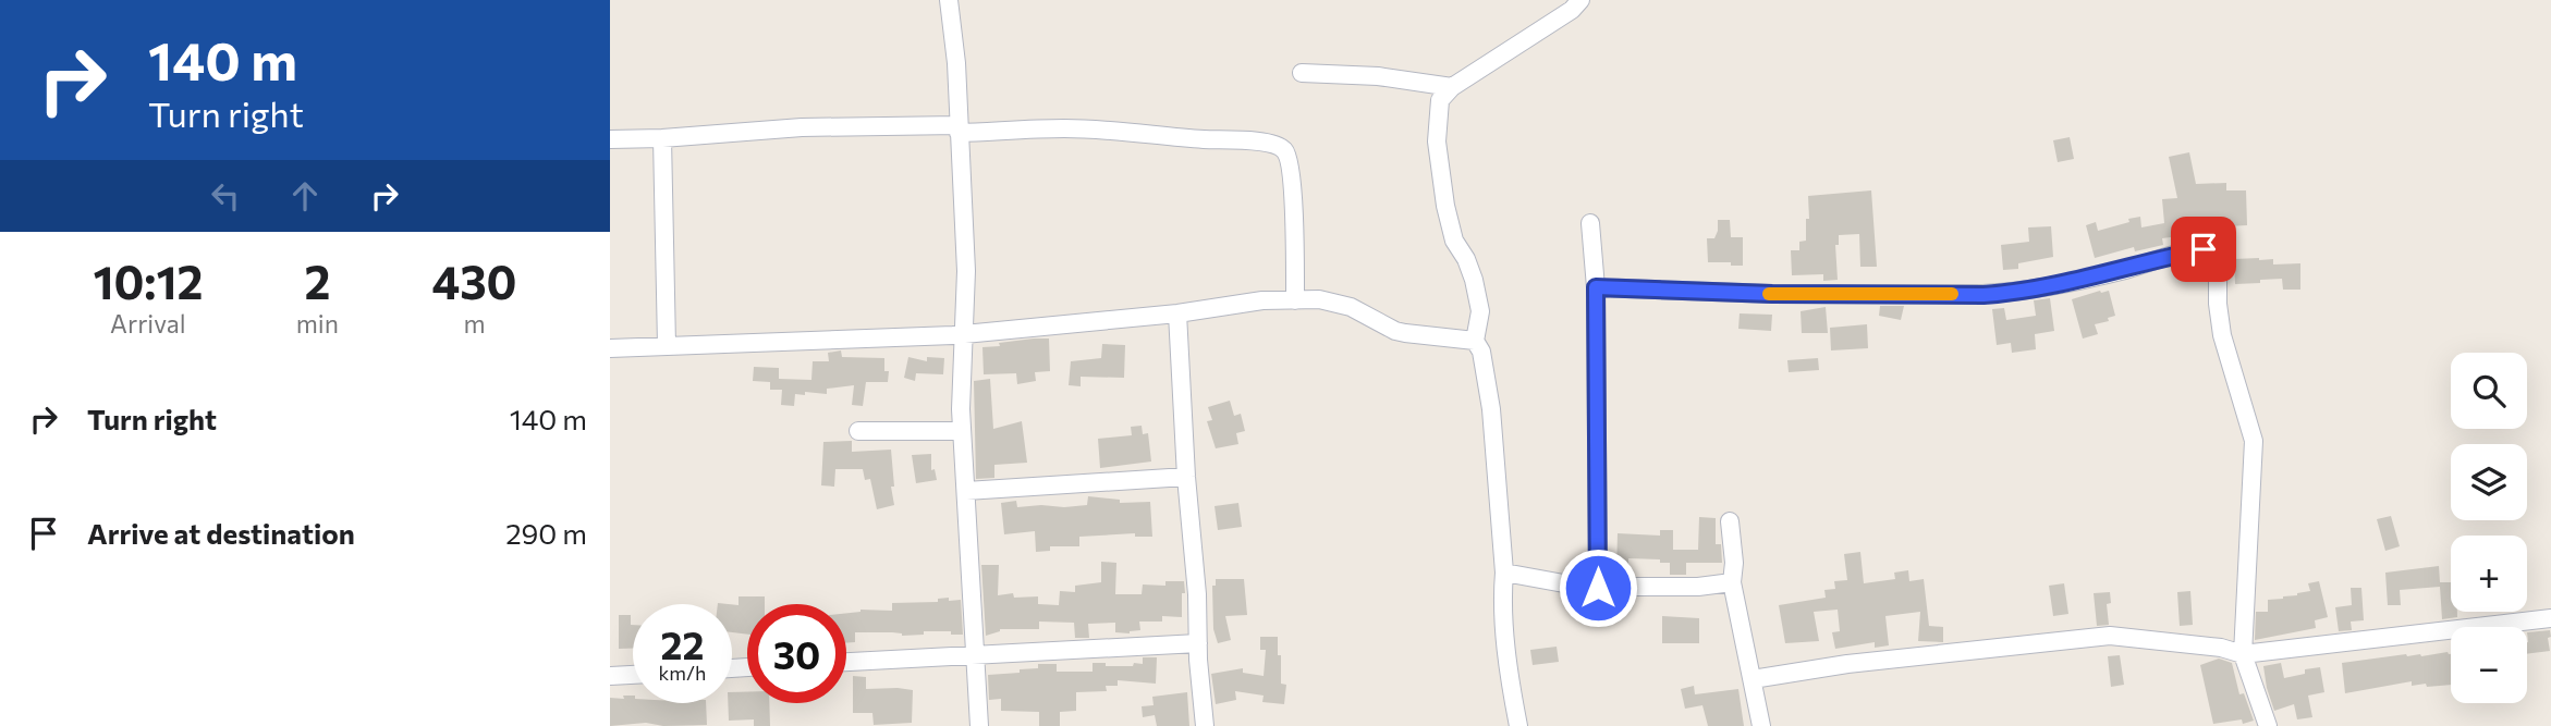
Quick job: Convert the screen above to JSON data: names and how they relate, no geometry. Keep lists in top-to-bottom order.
{
  "page": {
    "turn": ["140 m", "Turn right"],
    "eta": [
      "10:12",
      "Arrival",
      "2",
      "min",
      "430",
      "m"
    ],
    "map_buttons": ["+", "−"],
    "list": [
      {
        "name": "Turn right",
        "value": "140 m"
      },
      {
        "name": "Arrive at destination",
        "value": "290 m"
      }
    ],
    "speed": "22 km/h",
    "limit": "30"
  }
}
